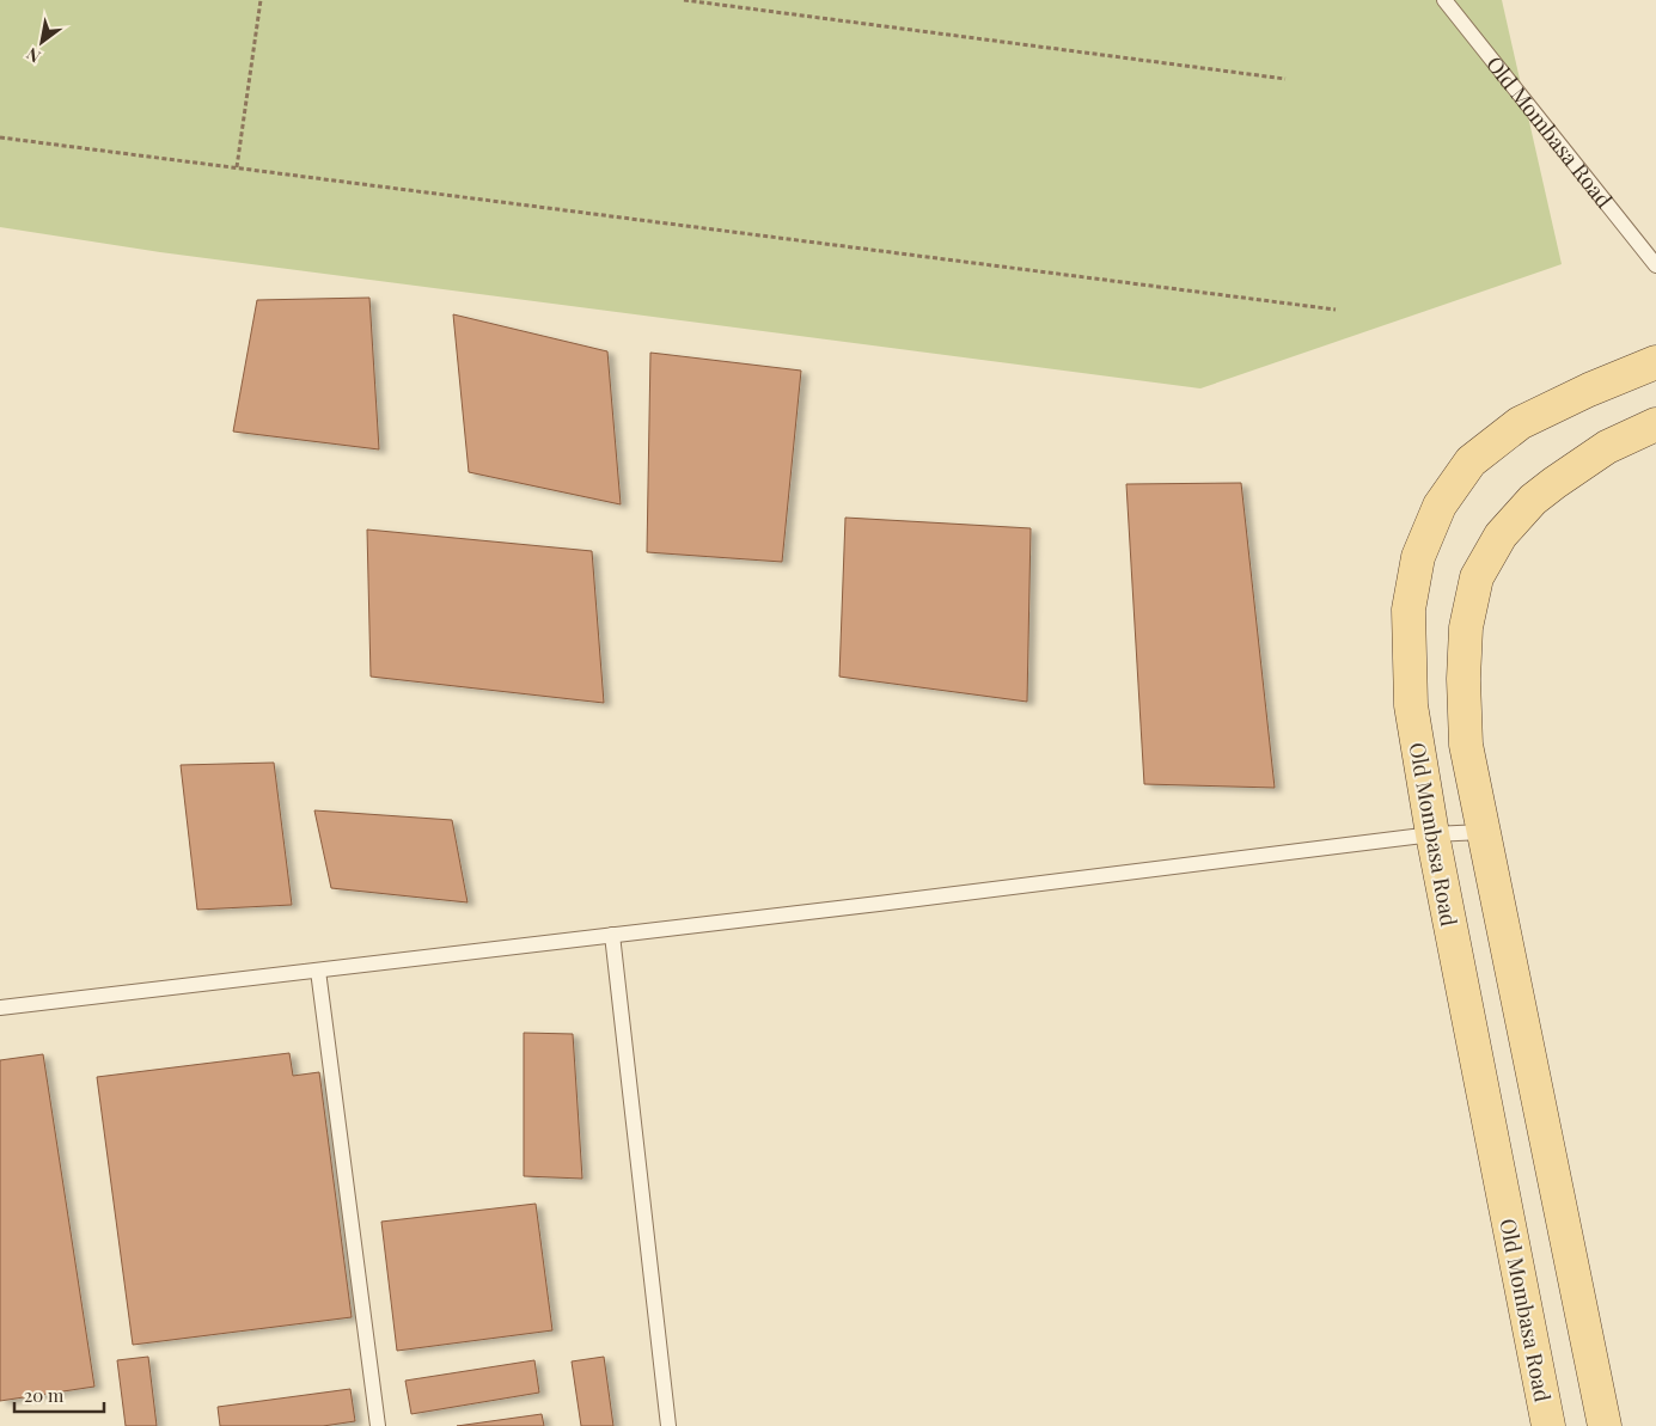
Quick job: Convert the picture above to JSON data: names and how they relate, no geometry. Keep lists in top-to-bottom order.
{
  "streets": {
    "main road": ["Old Mombasa Road"]
  },
  "scale_bar": "20 m",
  "north": "bottom left"
}
